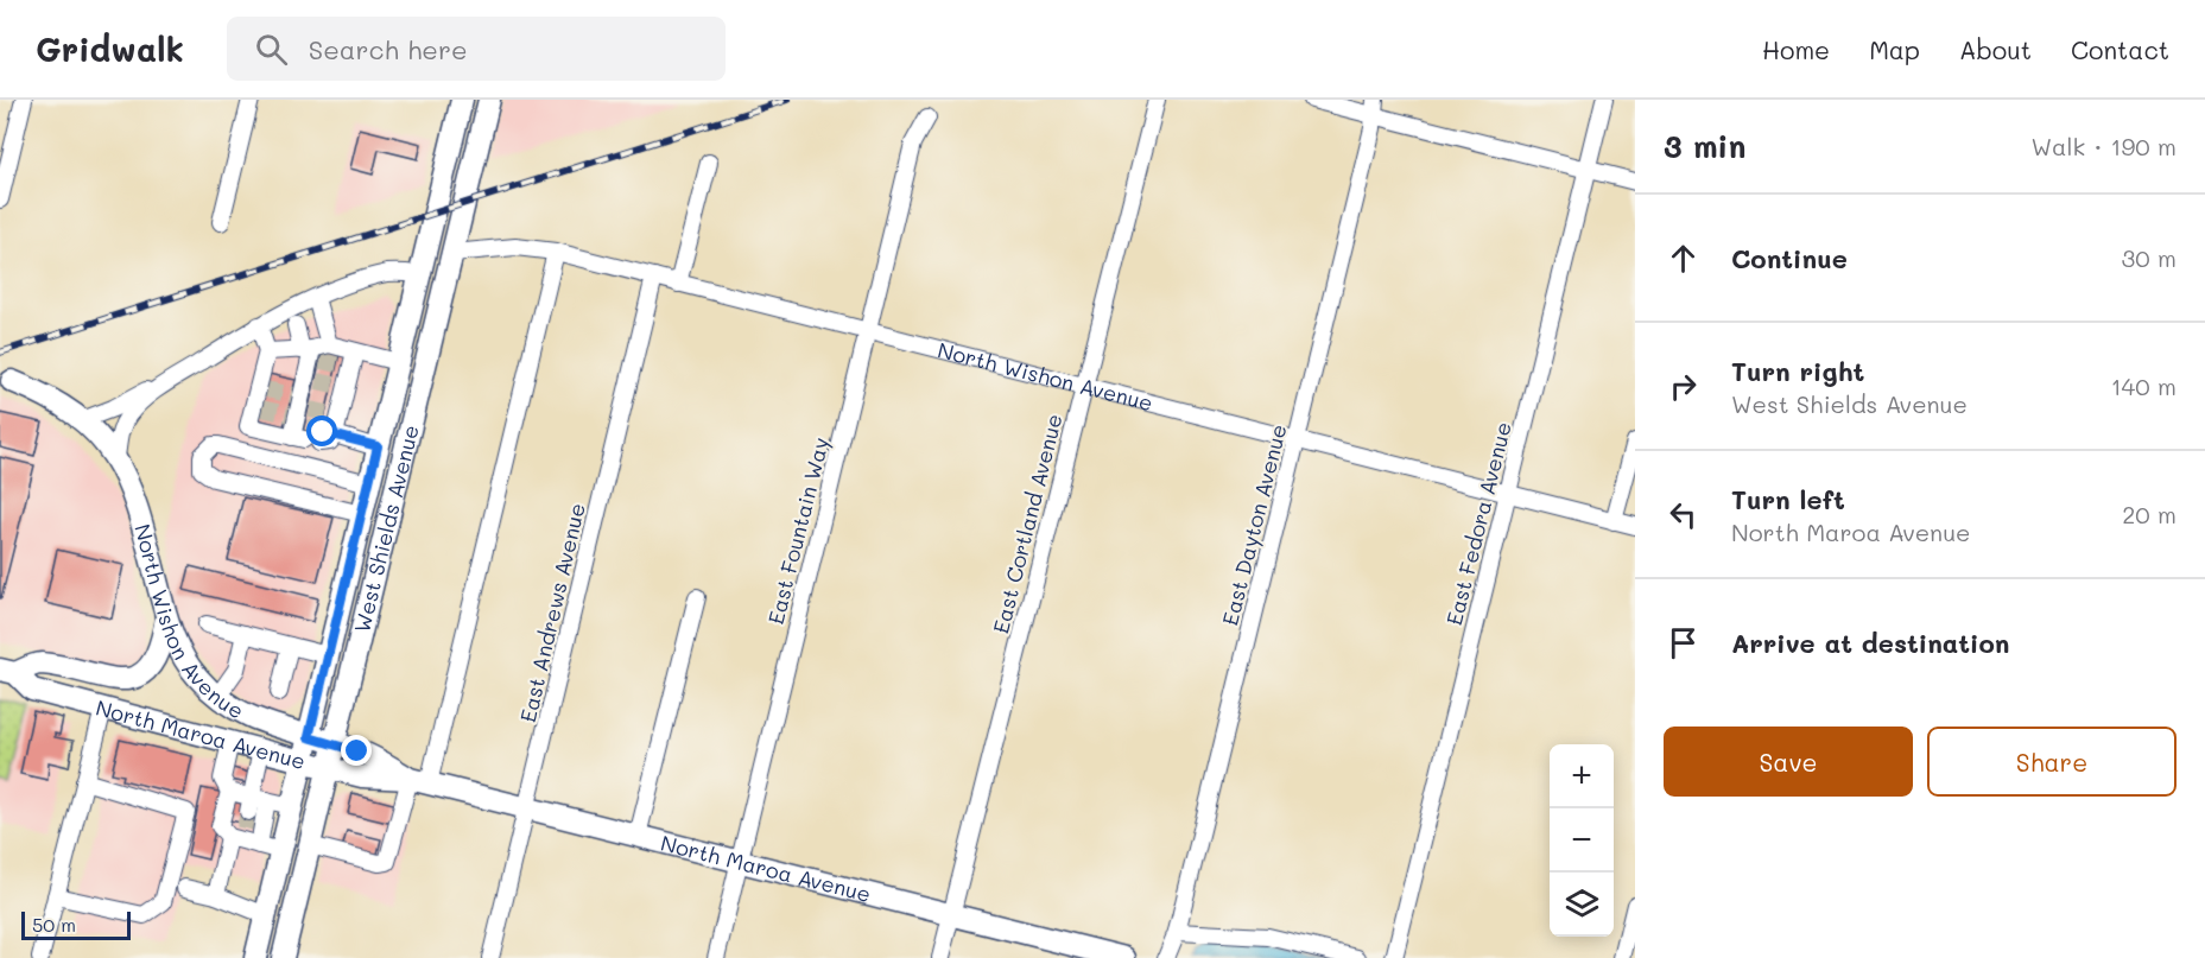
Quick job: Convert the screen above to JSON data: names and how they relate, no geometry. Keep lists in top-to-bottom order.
{
  "streets": {
    "main road": ["North Wishon Avenue", "West Shields Avenue", "North Maroa Avenue"],
    "street": [
      "East Cortland Avenue",
      "East Fedora Avenue",
      "East Dayton Avenue",
      "East Fountain Way",
      "East Andrews Avenue"
    ]
  },
  "crossings": [
    ["North Wishon Avenue", "East Cortland Avenue"],
    ["North Wishon Avenue", "East Fedora Avenue"],
    ["North Wishon Avenue", "East Dayton Avenue"],
    ["North Wishon Avenue", "West Shields Avenue"],
    ["North Wishon Avenue", "East Fountain Way"],
    ["North Wishon Avenue", "East Andrews Avenue"],
    ["North Wishon Avenue", "North Maroa Avenue"],
    ["East Cortland Avenue", "North Maroa Avenue"],
    ["West Shields Avenue", "North Maroa Avenue"],
    ["East Fountain Way", "North Maroa Avenue"],
    ["East Andrews Avenue", "North Maroa Avenue"]
  ],
  "scale_bar": "50 m",
  "page": {
    "header": "Gridwalk",
    "search": "Search here",
    "nav": [
      "Home",
      "Map",
      "About",
      "Contact"
    ],
    "heading": ["3 min", "Walk · 190 m"],
    "list": [
      ["Continue", "30 m"],
      ["Turn right", "West Shields Avenue", "140 m"],
      ["Turn left", "North Maroa Avenue", "20 m"],
      "Arrive at destination"
    ],
    "buttons": ["Save", "Share"],
    "map_buttons": ["+", "−"],
    "scale": "50 m"
  }
}
